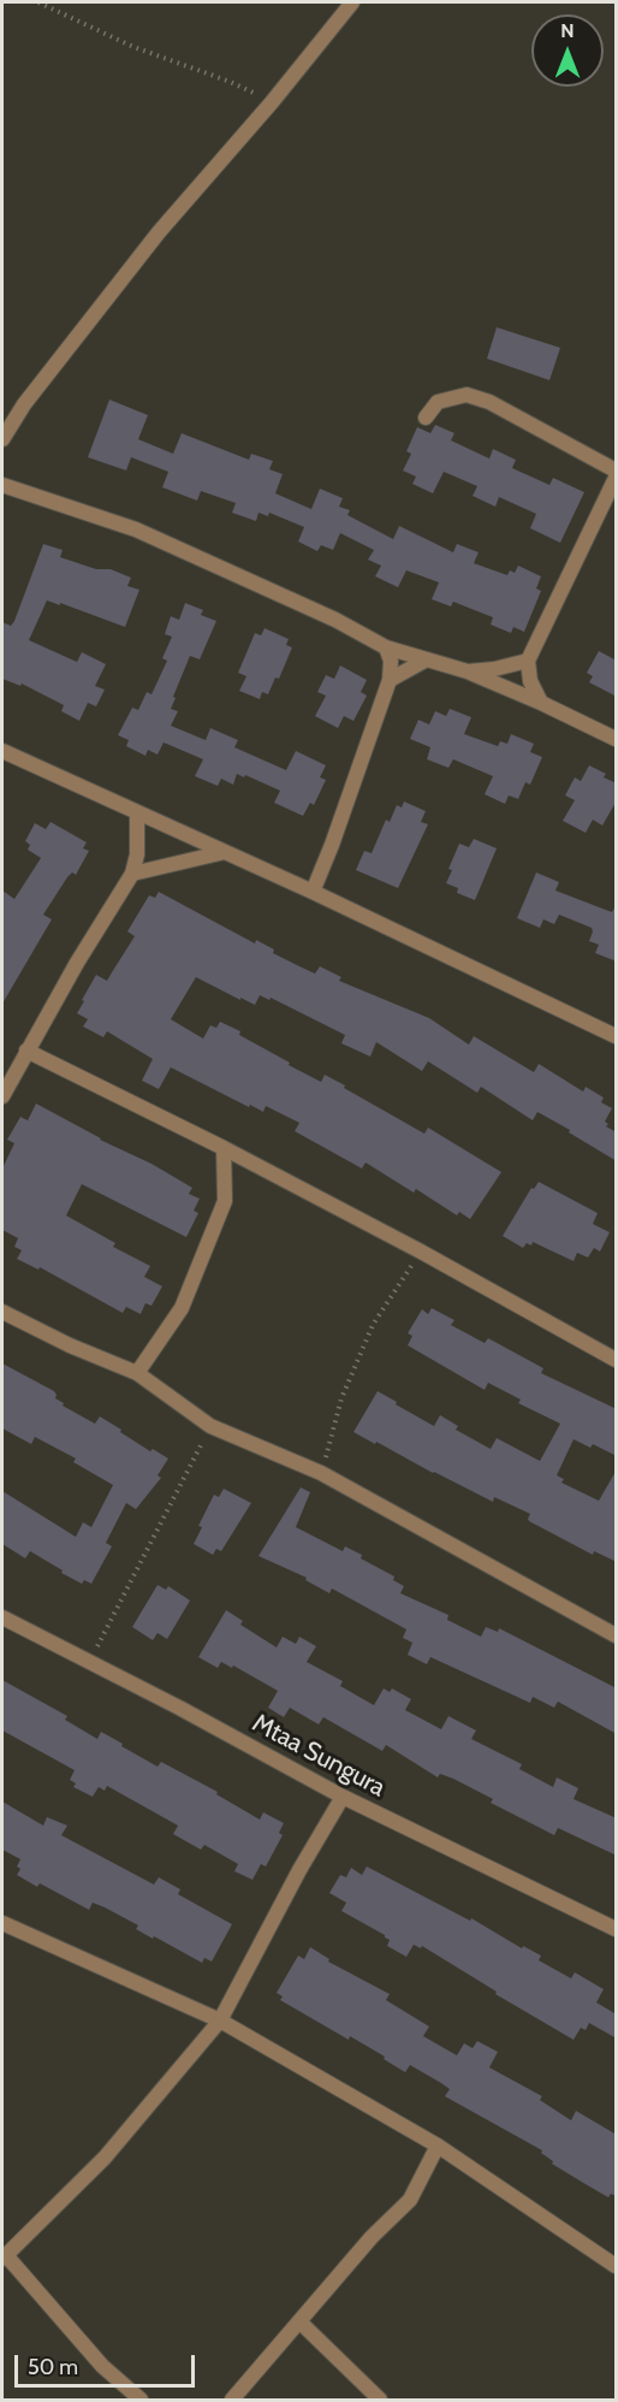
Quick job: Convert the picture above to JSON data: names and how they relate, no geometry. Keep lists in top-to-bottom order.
{
  "streets": {
    "street": ["Mtaa Sungura"]
  },
  "scale_bar": "50 m",
  "north": "top"
}
